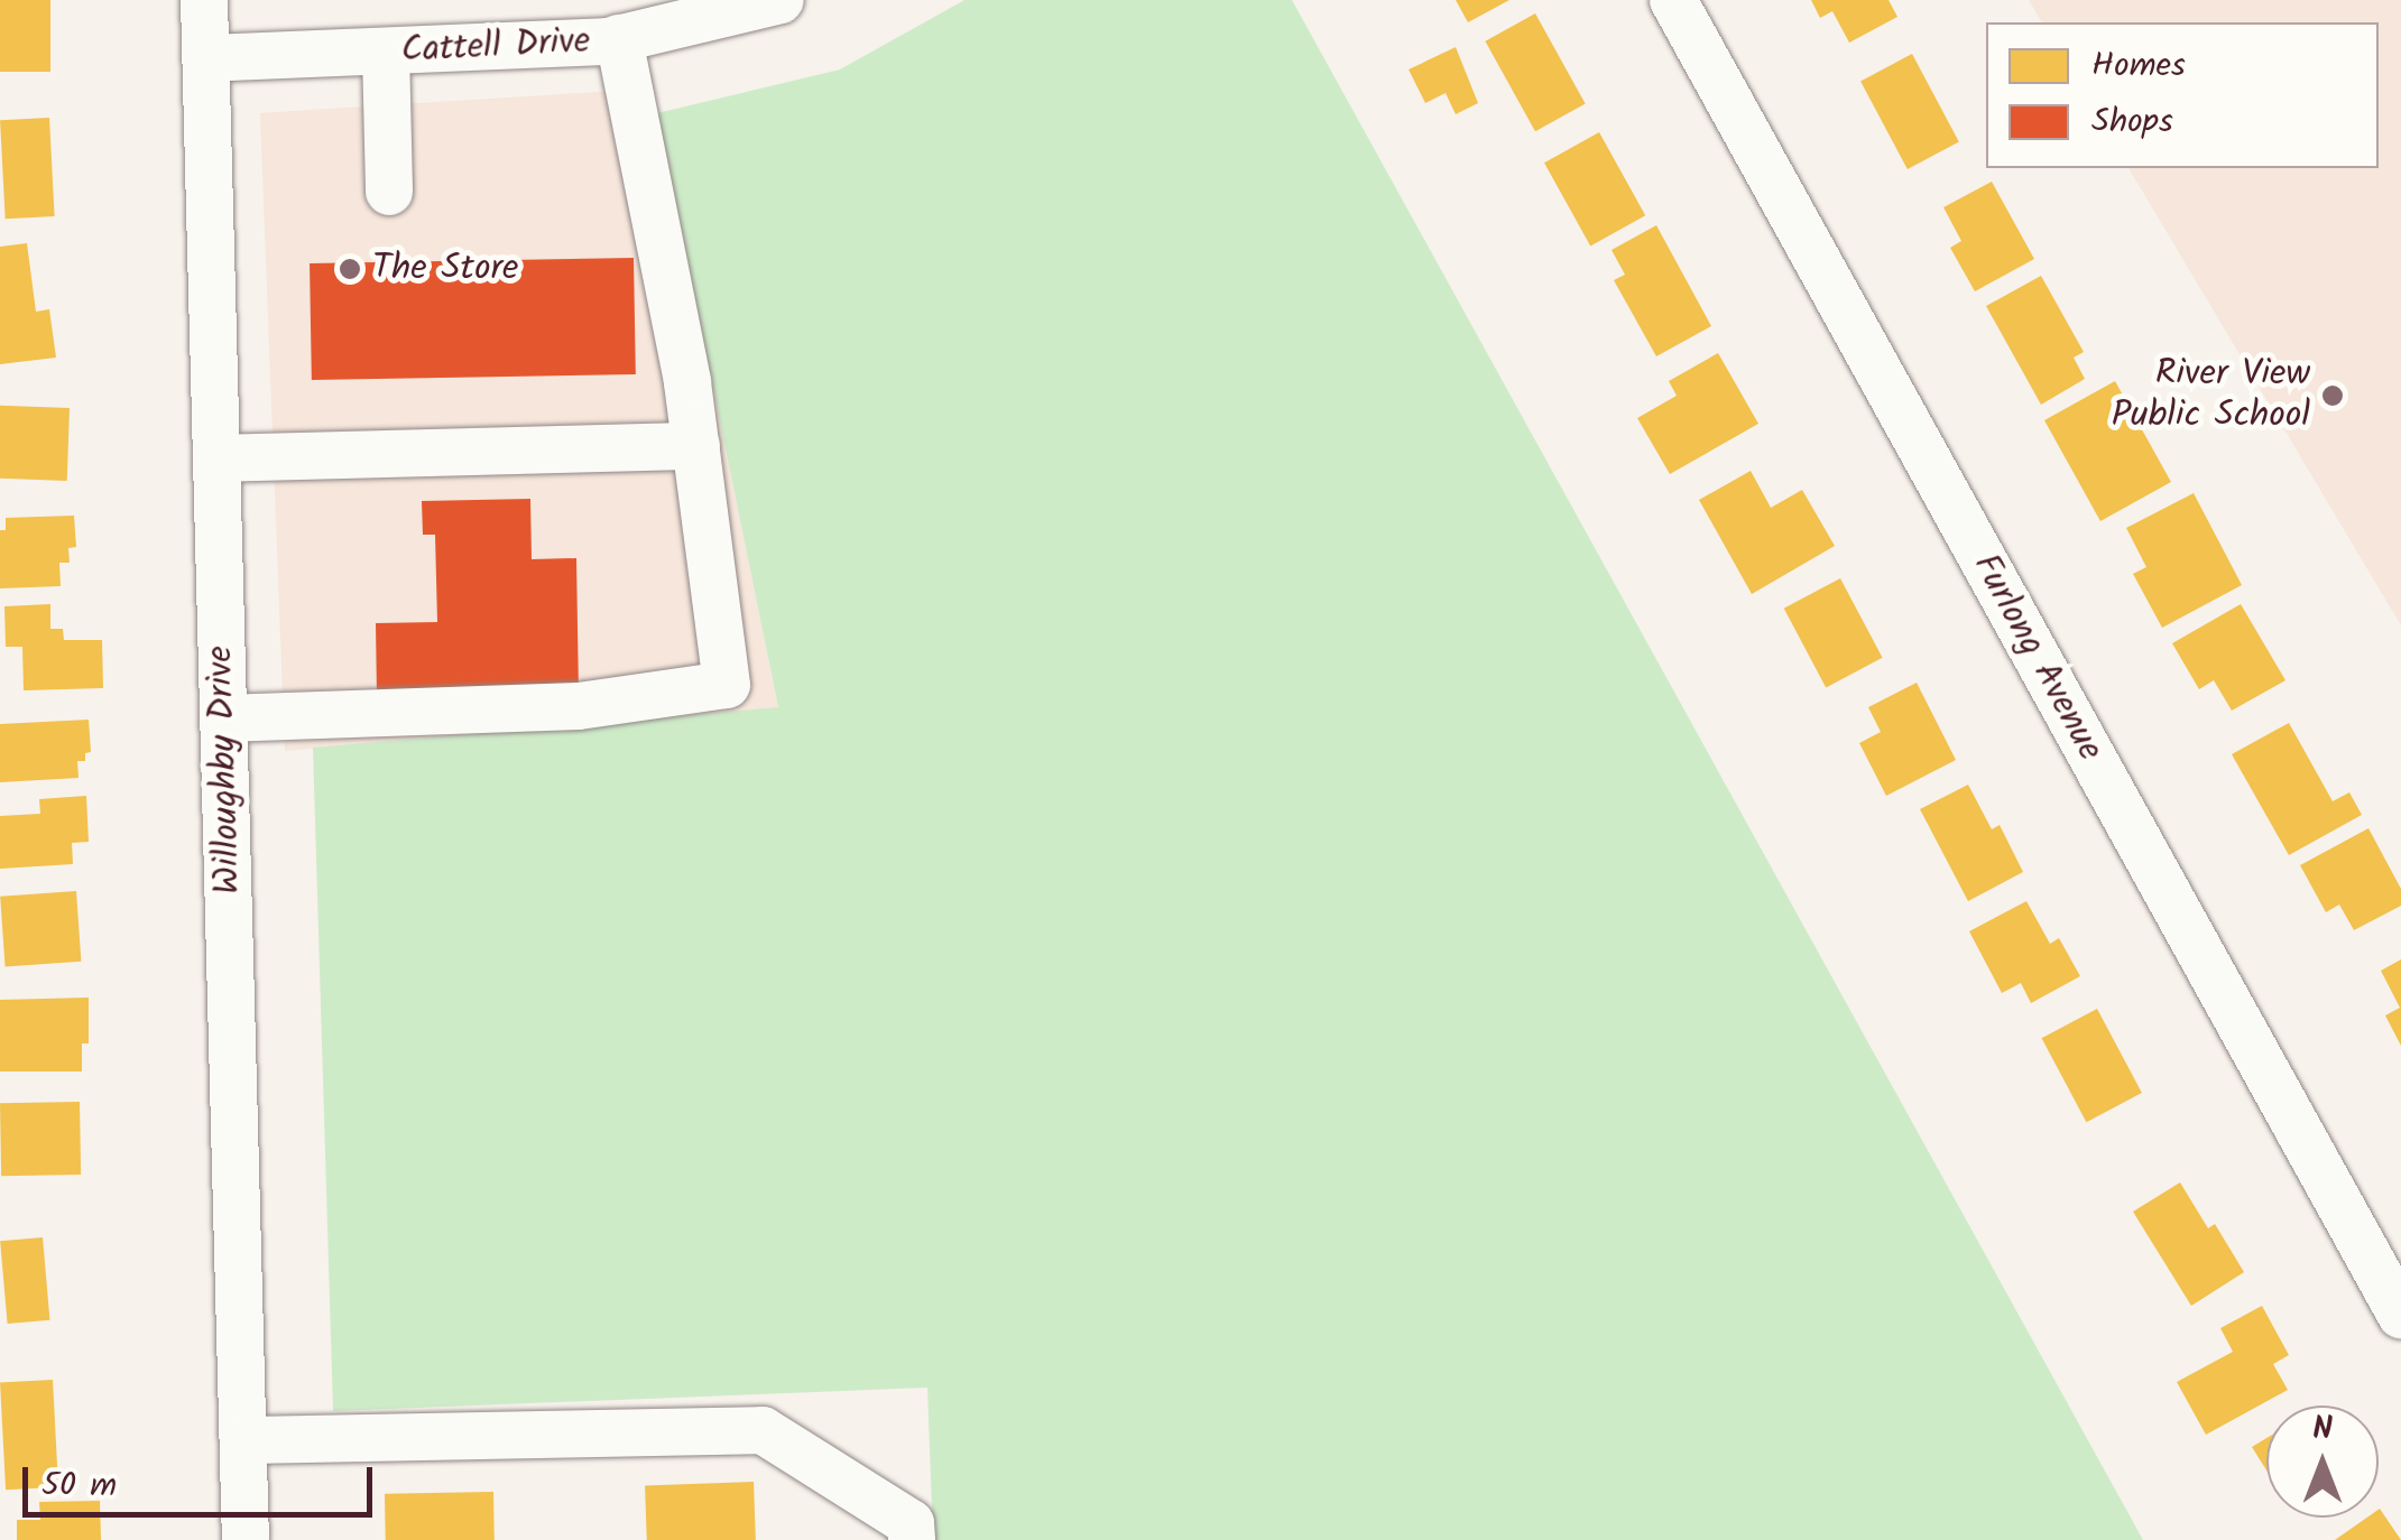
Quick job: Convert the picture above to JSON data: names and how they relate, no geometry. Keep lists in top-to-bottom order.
{
  "streets": {
    "street": ["Cattell Drive", "Furlong Avenue", "Willoughby Drive"]
  },
  "crossings": [
    ["Cattell Drive", "Willoughby Drive"]
  ],
  "places": ["The Store", "River View Public School"],
  "legend": ["Homes", "Shops"],
  "scale_bar": "50 m",
  "north": "top"
}
